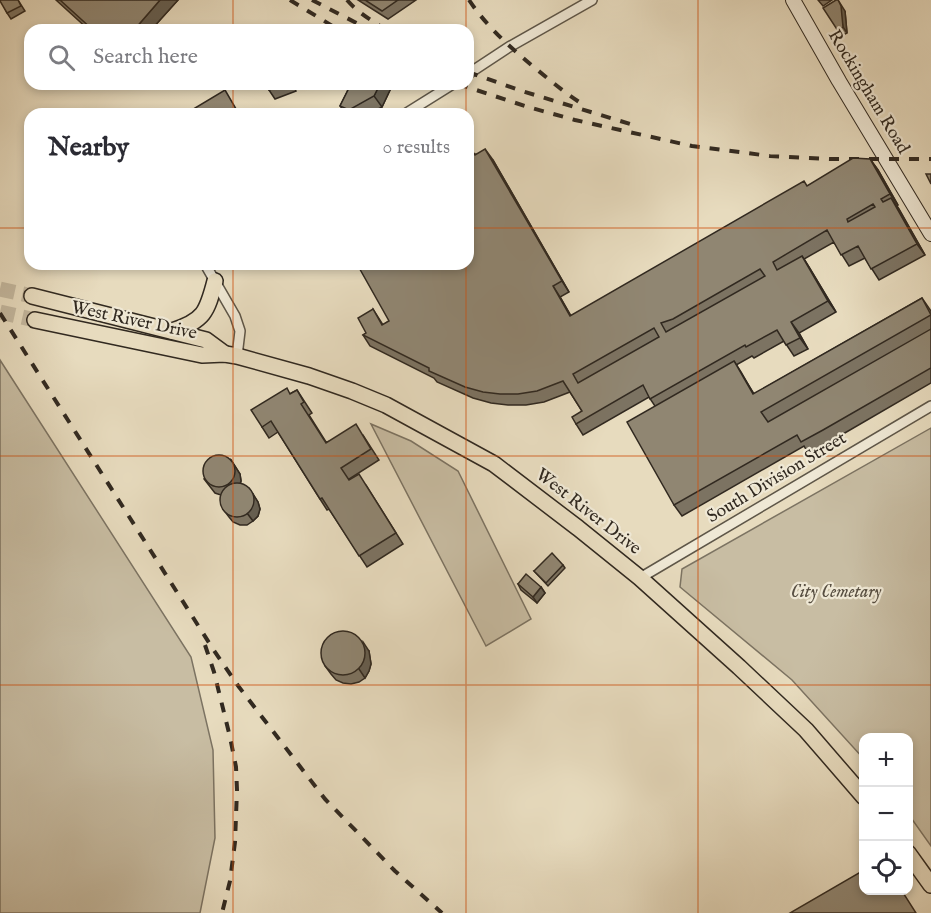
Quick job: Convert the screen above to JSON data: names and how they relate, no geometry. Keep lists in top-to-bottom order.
{
  "streets": {
    "main road": ["West River Drive"],
    "street": ["Rockingham Road", "South Division Street"]
  },
  "crossings": [
    ["West River Drive", "South Division Street"]
  ],
  "parks": ["City Cemetary"],
  "page": {
    "search": "Search here",
    "heading": ["Nearby", "0 results"],
    "map_buttons": ["+", "−"]
  }
}
